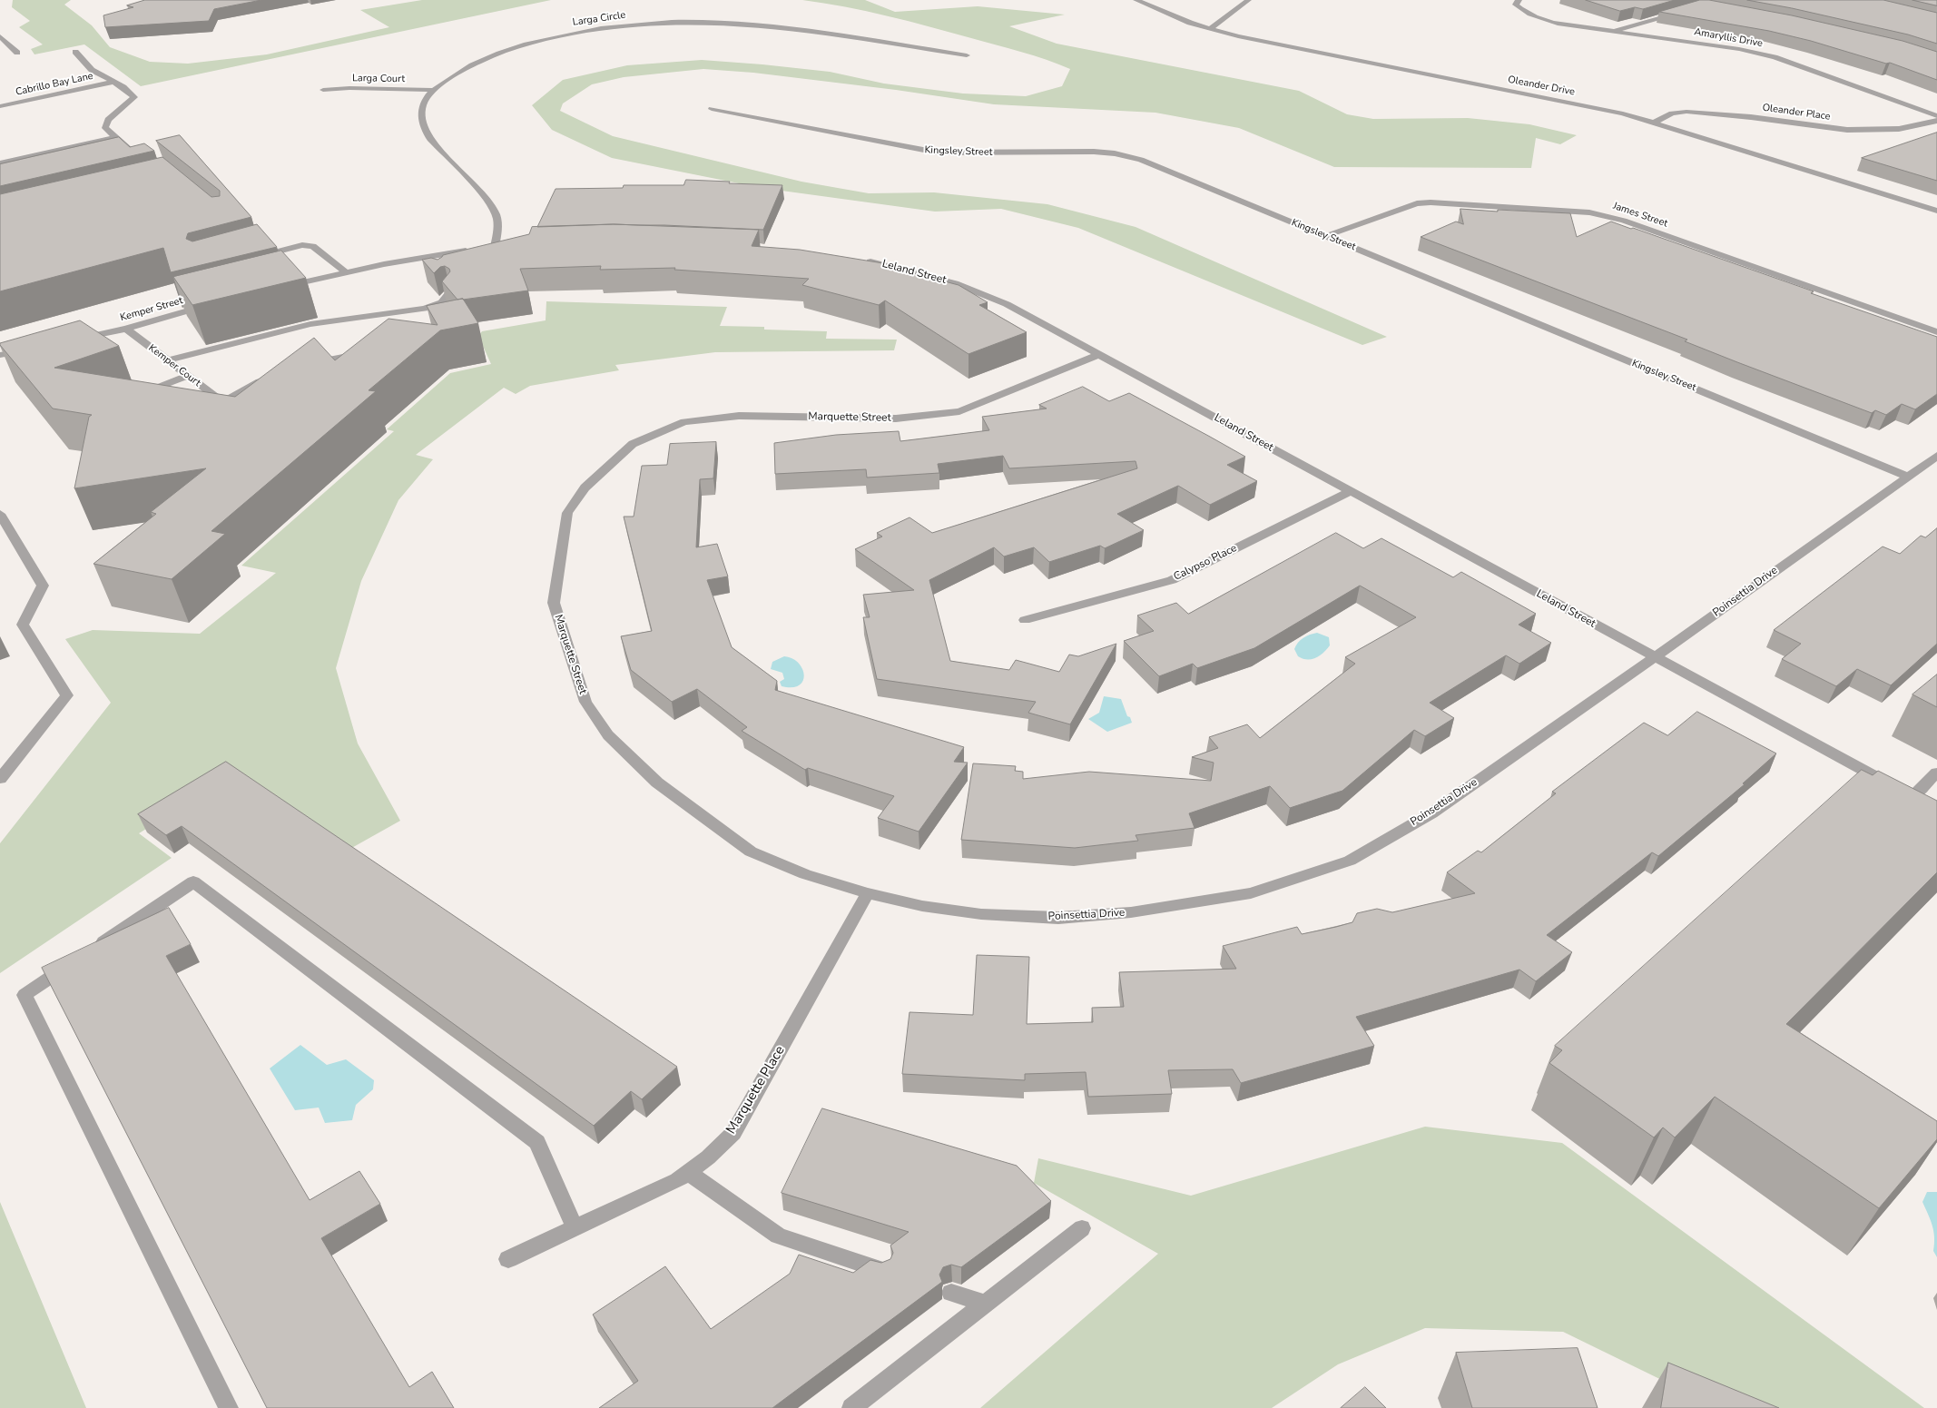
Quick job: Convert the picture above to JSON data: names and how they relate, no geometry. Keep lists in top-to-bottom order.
{
  "streets": {
    "street": [
      "Larga Circle",
      "Amaryllis Drive",
      "Larga Court",
      "Cabrillo Bay Lane",
      "Oleander Drive",
      "Oleander Place",
      "Kingsley Street",
      "James Street",
      "Leland Street",
      "Kemper Street",
      "Kemper Court",
      "Marquette Street",
      "Calypso Place",
      "Poinsettia Drive",
      "Marquette Place"
    ]
  },
  "crossings": [
    ["Larga Circle", "Larga Court"],
    ["Oleander Drive", "Oleander Place"],
    ["Kingsley Street", "James Street"],
    ["Kingsley Street", "Poinsettia Drive"],
    ["Leland Street", "Marquette Street"],
    ["Leland Street", "Calypso Place"],
    ["Leland Street", "Poinsettia Drive"],
    ["Kemper Street", "Kemper Court"],
    ["Marquette Street", "Poinsettia Drive"],
    ["Marquette Street", "Marquette Place"],
    ["Poinsettia Drive", "Marquette Place"]
  ]
}
